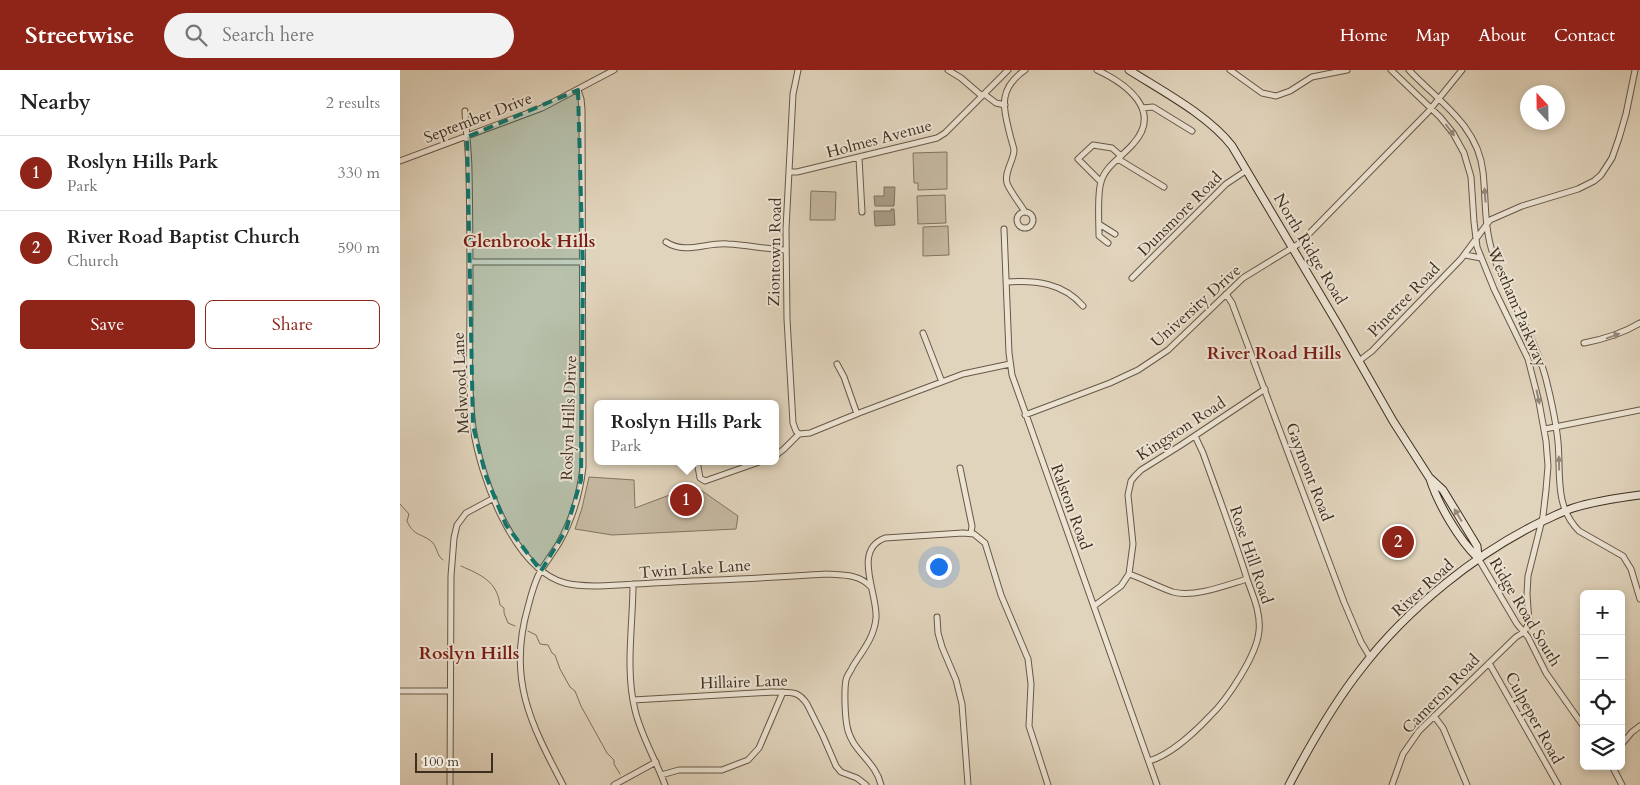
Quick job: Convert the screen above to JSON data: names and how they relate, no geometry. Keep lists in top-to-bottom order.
{
  "streets": {
    "main road": ["North Ridge Road", "River Road"],
    "street": [
      "September Drive",
      "Holmes Avenue",
      "Dunsmore Road",
      "Ziontown Road",
      "Pinetree Road",
      "University Drive",
      "Westham Parkway",
      "Melwood Lane",
      "Roslyn Hills Drive",
      "Kingston Road",
      "Gaymont Road",
      "Ralston Road",
      "Rose Hill Road",
      "Twin Lake Lane",
      "Ridge Road South",
      "Hillaire Lane",
      "Cameron Road",
      "Culpeper Road"
    ]
  },
  "crossings": [
    ["September Drive", "Melwood Lane"],
    ["September Drive", "Roslyn Hills Drive"],
    ["Holmes Avenue", "Ziontown Road"],
    ["Dunsmore Road", "North Ridge Road"],
    ["North Ridge Road", "Pinetree Road"],
    ["North Ridge Road", "University Drive"],
    ["North Ridge Road", "River Road"],
    ["North Ridge Road", "Ridge Road South"],
    ["Pinetree Road", "Westham Parkway"],
    ["University Drive", "Westham Parkway"],
    ["University Drive", "Gaymont Road"],
    ["University Drive", "Ralston Road"],
    ["Westham Parkway", "River Road"],
    ["Westham Parkway", "Ridge Road South"],
    ["Westham Parkway", "Cameron Road"],
    ["Melwood Lane", "Roslyn Hills Drive"],
    ["Melwood Lane", "Twin Lake Lane"],
    ["Kingston Road", "Gaymont Road"],
    ["Kingston Road", "Rose Hill Road"],
    ["Gaymont Road", "River Road"],
    ["Ralston Road", "Rose Hill Road"],
    ["Twin Lake Lane", "Hillaire Lane"],
    ["River Road", "Ridge Road South"],
    ["Ridge Road South", "Cameron Road"],
    ["Cameron Road", "Culpeper Road"]
  ],
  "districts": ["Glenbrook Hills", "River Road Hills", "Roslyn Hills"],
  "scale_bar": "100 m",
  "north": "top",
  "page": {
    "header": "Streetwise",
    "search": "Search here",
    "nav": [
      "Home",
      "Map",
      "About",
      "Contact"
    ],
    "heading": ["Nearby", "2 results"],
    "list": [
      {
        "mark": "1",
        "name": "Roslyn Hills Park",
        "note": "Park",
        "value": "330 m"
      },
      {
        "mark": "2",
        "name": "River Road Baptist Church",
        "note": "Church",
        "value": "590 m"
      }
    ],
    "buttons": ["Save", "Share"],
    "popup": ["Roslyn Hills Park", "Park"],
    "pins": ["1", "2"],
    "map_buttons": ["+", "−"],
    "scale": "100 m"
  }
}
